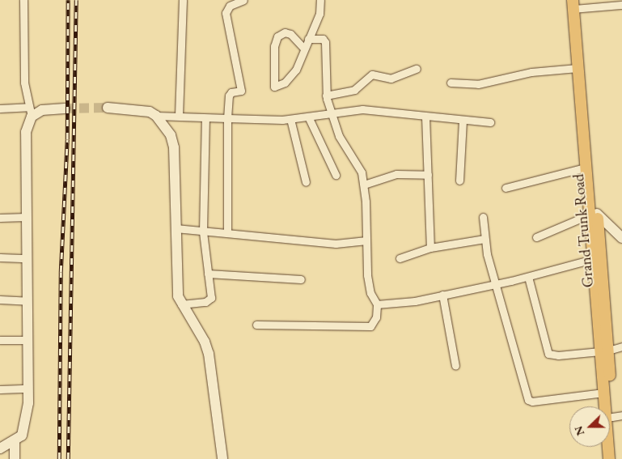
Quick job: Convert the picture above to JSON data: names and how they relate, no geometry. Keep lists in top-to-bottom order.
{
  "streets": {
    "main road": ["Grand Trunk Road"]
  },
  "north": "left"
}
